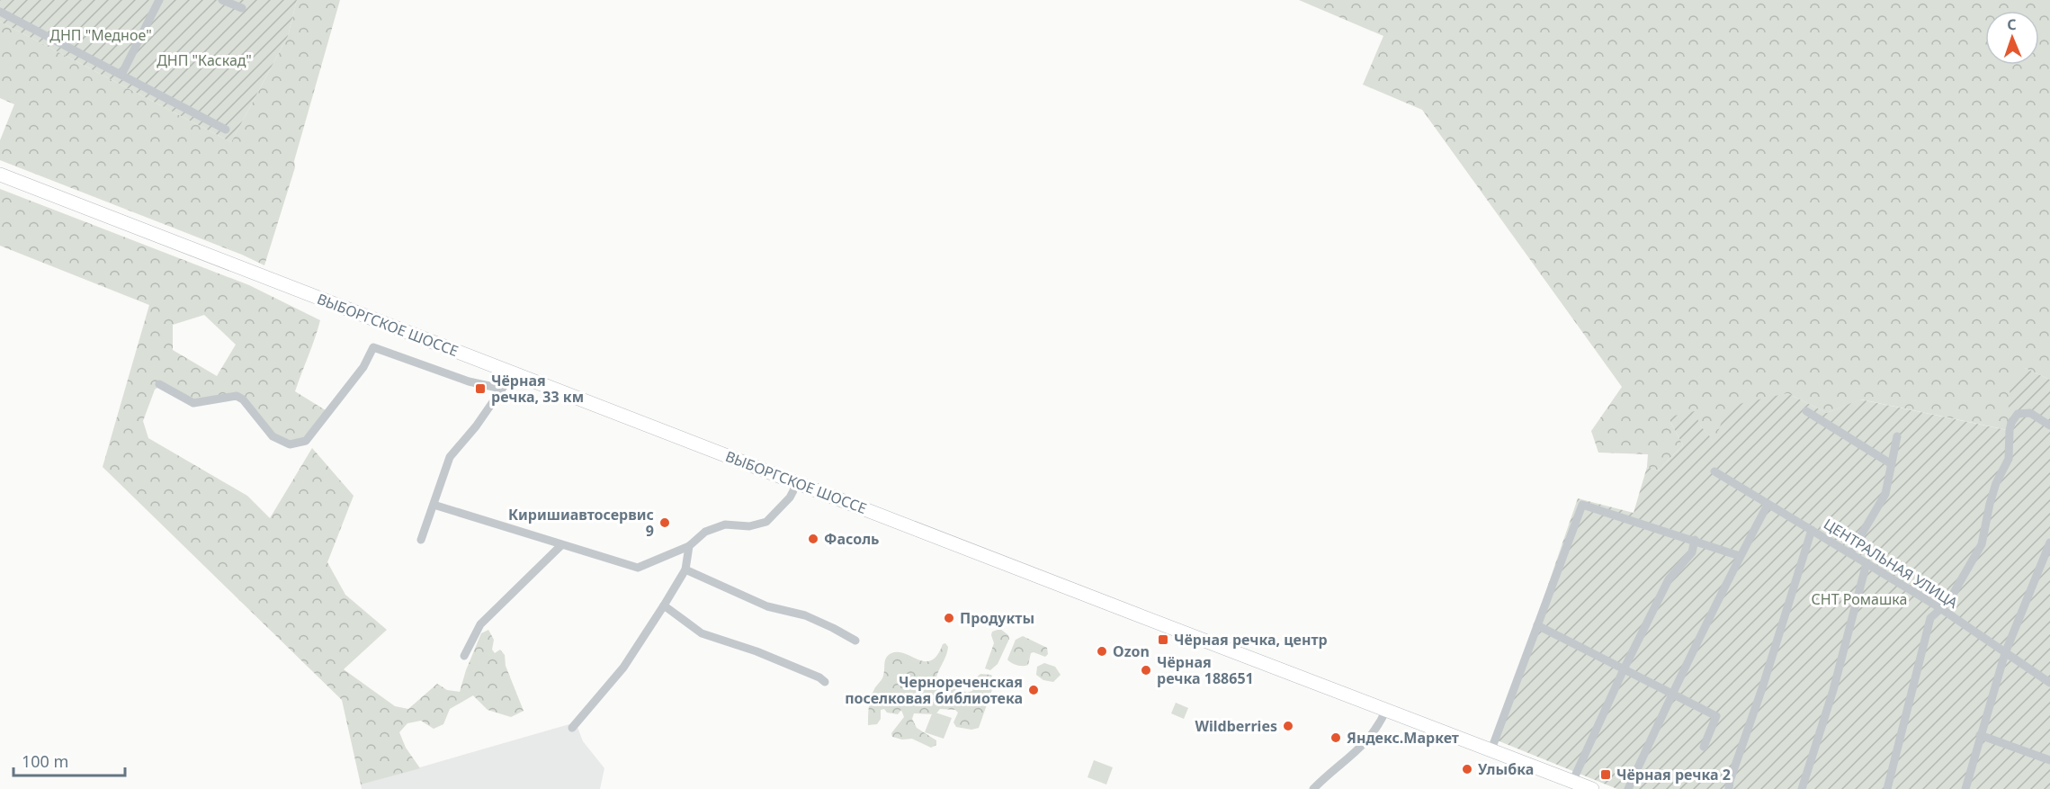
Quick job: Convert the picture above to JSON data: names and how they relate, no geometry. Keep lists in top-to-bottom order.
{
  "streets": {
    "main road": ["ВЫБОРГСКОЕ ШОССЕ"],
    "street": ["ЦЕНТРАЛЬНАЯ УЛИЦА"]
  },
  "parks": ["ДНП \"Медное\"", "ДНП \"Каскад\"", "СНТ Ромашка"],
  "places": {
    "transit": ["Чёрная речка, 33 км", "Чёрная речка, центр", "Чёрная речка 2"],
    "other": [
      "Киришиавтосервис 9",
      "Фасоль",
      "Продукты",
      "Ozon",
      "Чёрная речка 188651",
      "Чернореченская поселковая библиотека",
      "Wildberries",
      "Яндекс.Маркет",
      "Улыбка"
    ]
  },
  "scale_bar": "100 m",
  "north": "top"
}
